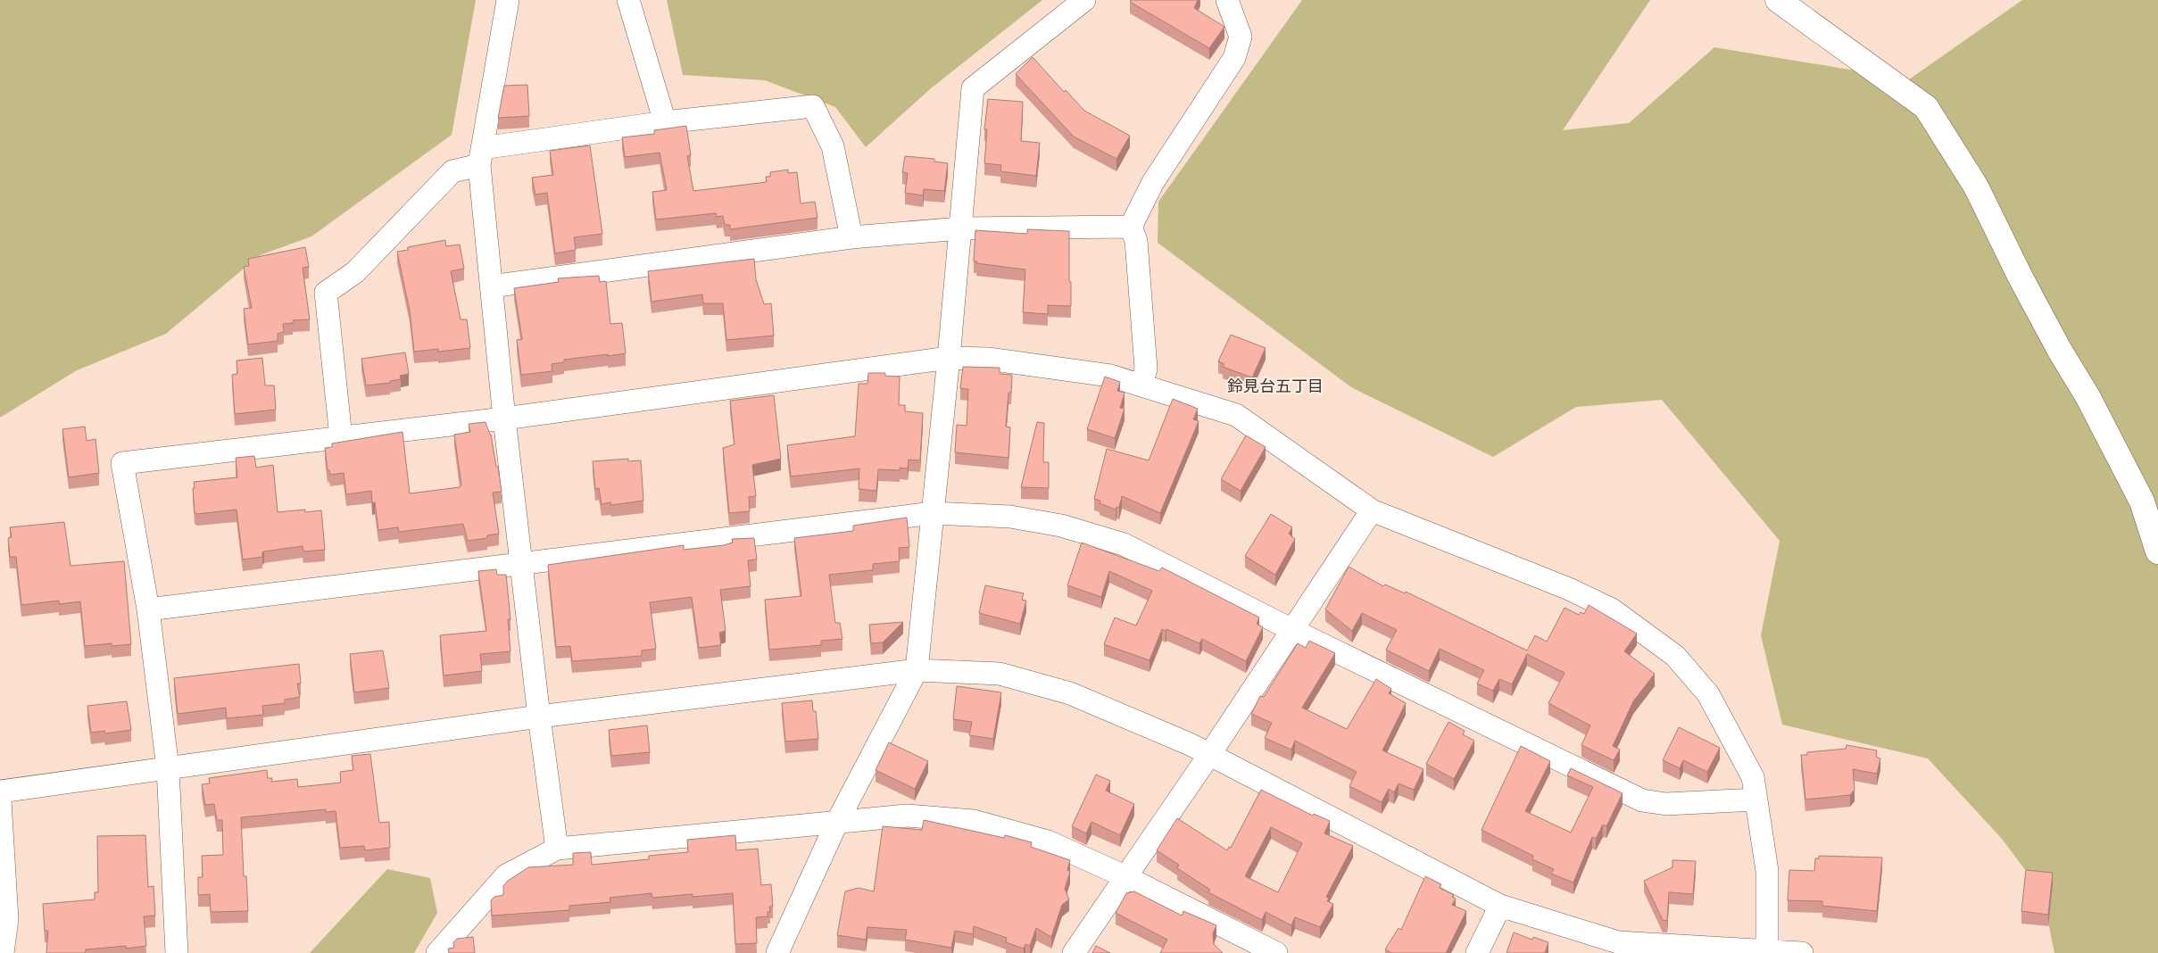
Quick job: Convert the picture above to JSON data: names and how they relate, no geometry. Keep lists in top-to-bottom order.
{
  "districts": ["鈴見台五丁目"]
}
